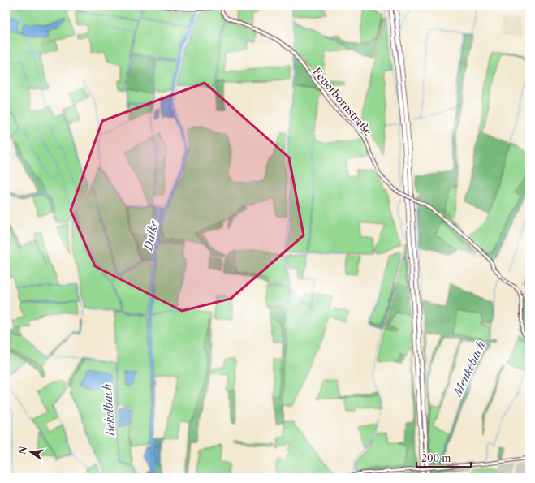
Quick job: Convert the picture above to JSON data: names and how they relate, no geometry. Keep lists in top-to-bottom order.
{
  "streets": {
    "street": ["Feuerbornstraße"]
  },
  "water": ["Dalke", "Menkebach", "Bekelbach"],
  "scale_bar": "200 m",
  "north": "left"
}
